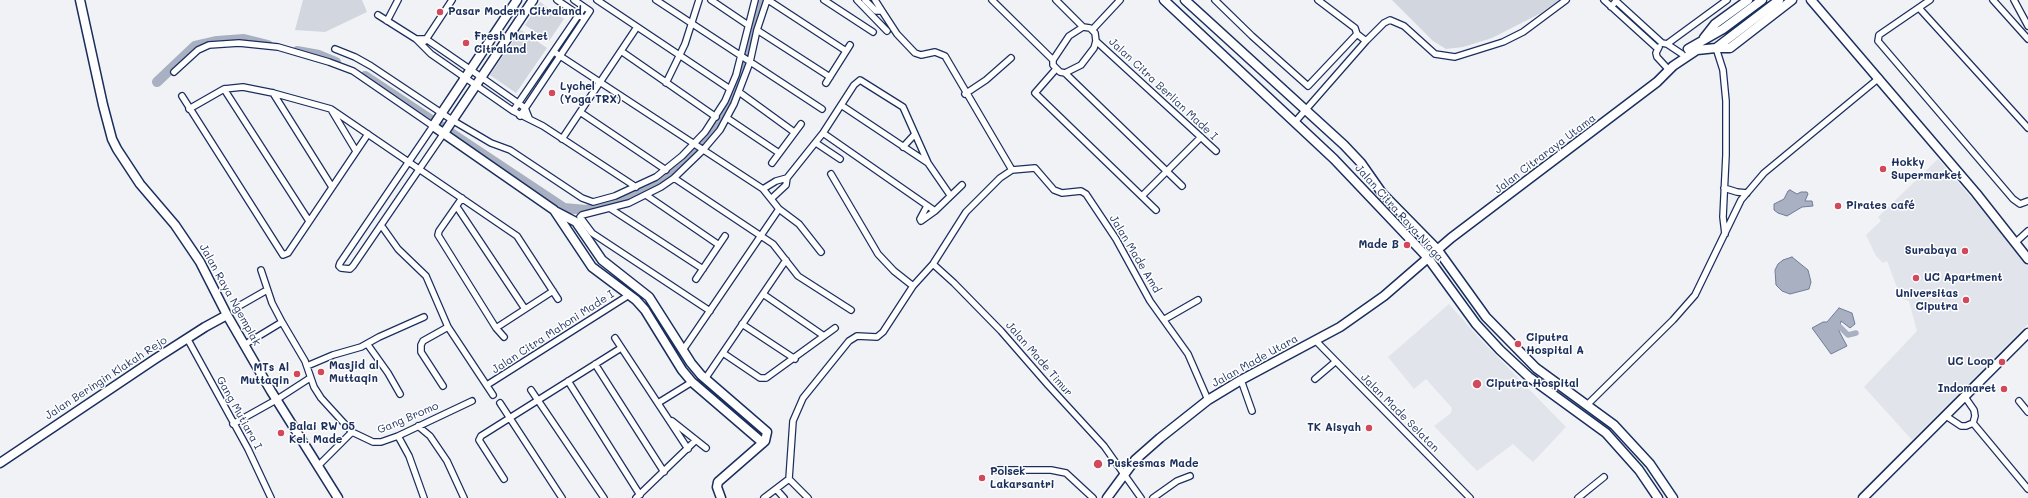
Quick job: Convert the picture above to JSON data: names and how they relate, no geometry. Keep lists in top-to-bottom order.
{
  "streets": {
    "street": [
      "Jalan Citra Berlian Made I",
      "Jalan Citraraya Utama",
      "Jalan Citra Raya Niaga",
      "Jalan Made Amd",
      "Jalan Raya Ngemplak",
      "Jalan Citra Mahoni Made I",
      "Jalan Made Timur",
      "Jalan Made Utara",
      "Jalan Beringin Klakah Rejo",
      "Gang Mutiara I",
      "Jalan Made Selatan",
      "Gang Bromo"
    ]
  },
  "crossings": [
    ["Jalan Citraraya Utama", "Jalan Citra Raya Niaga"],
    ["Jalan Citraraya Utama", "Jalan Made Utara"],
    ["Jalan Citra Raya Niaga", "Jalan Made Utara"],
    ["Jalan Made Amd", "Jalan Made Utara"],
    ["Jalan Raya Ngemplak", "Jalan Beringin Klakah Rejo"],
    ["Jalan Made Timur", "Jalan Made Utara"],
    ["Jalan Made Utara", "Jalan Made Selatan"],
    ["Jalan Beringin Klakah Rejo", "Gang Mutiara I"]
  ],
  "places": [
    "Pasar Modern Citraland",
    "Fresh Market Citraland",
    "Lychel (Yoga TRX)",
    "Hokky Supermarket",
    "Pirates café",
    "Made B",
    "Surabaya",
    "UC Apartment",
    "Universitas Ciputra",
    "Ciputra Hospital A",
    "UC Loop",
    "Masjid al Muttaqin",
    "MTs Al Muttaqin",
    "Ciputra Hospital",
    "Indomaret",
    "TK Aisyah",
    "Balai RW 05 Kel. Made",
    "Puskesmas Made",
    "Polsek Lakarsantri"
  ]
}
